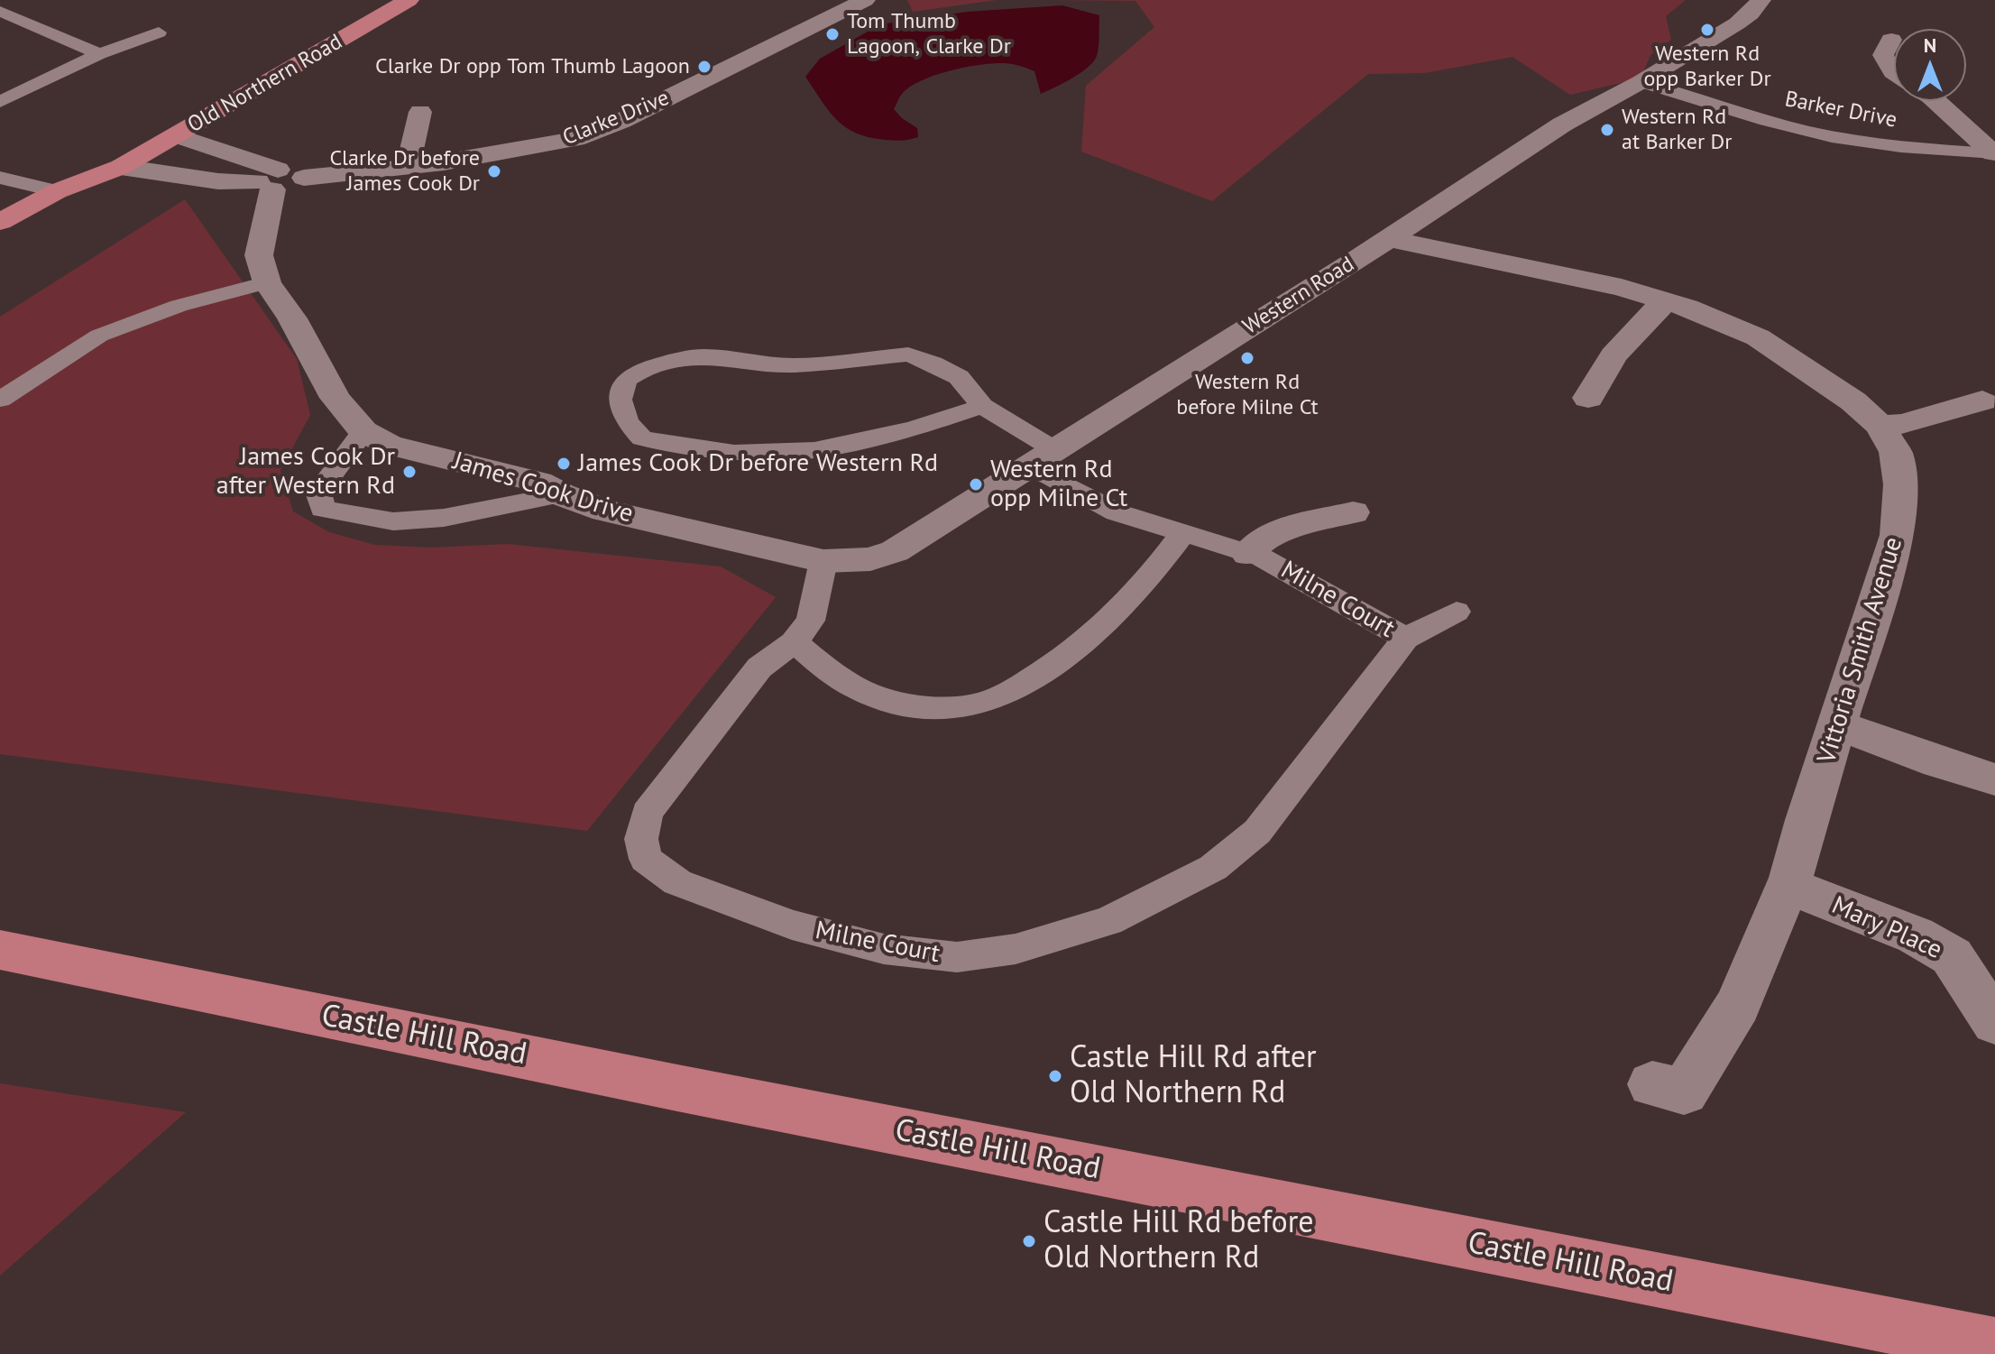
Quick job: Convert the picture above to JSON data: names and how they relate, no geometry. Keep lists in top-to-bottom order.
{
  "streets": {
    "main road": ["Old Northern Road", "Castle Hill Road"],
    "street": [
      "Clarke Drive",
      "Western Road",
      "James Cook Drive",
      "Vittoria Smith Avenue",
      "Mary Place"
    ],
    "lane": ["Barker Drive", "Milne Court"]
  },
  "crossings": [
    ["Barker Drive", "Western Road"],
    ["Clarke Drive", "James Cook Drive"],
    ["Western Road", "James Cook Drive"],
    ["Western Road", "Milne Court"],
    ["Western Road", "Vittoria Smith Avenue"],
    ["James Cook Drive", "Milne Court"],
    ["Vittoria Smith Avenue", "Mary Place"]
  ],
  "places": [
    "Western Rd opp Barker Dr",
    "Tom Thumb Lagoon, Clarke Dr",
    "Clarke Dr opp Tom Thumb Lagoon",
    "Western Rd at Barker Dr",
    "Clarke Dr before James Cook Dr",
    "Western Rd before Milne Ct",
    "James Cook Dr before Western Rd",
    "James Cook Dr after Western Rd",
    "Western Rd opp Milne Ct",
    "Castle Hill Rd after Old Northern Rd",
    "Castle Hill Rd before Old Northern Rd"
  ],
  "north": "top"
}
